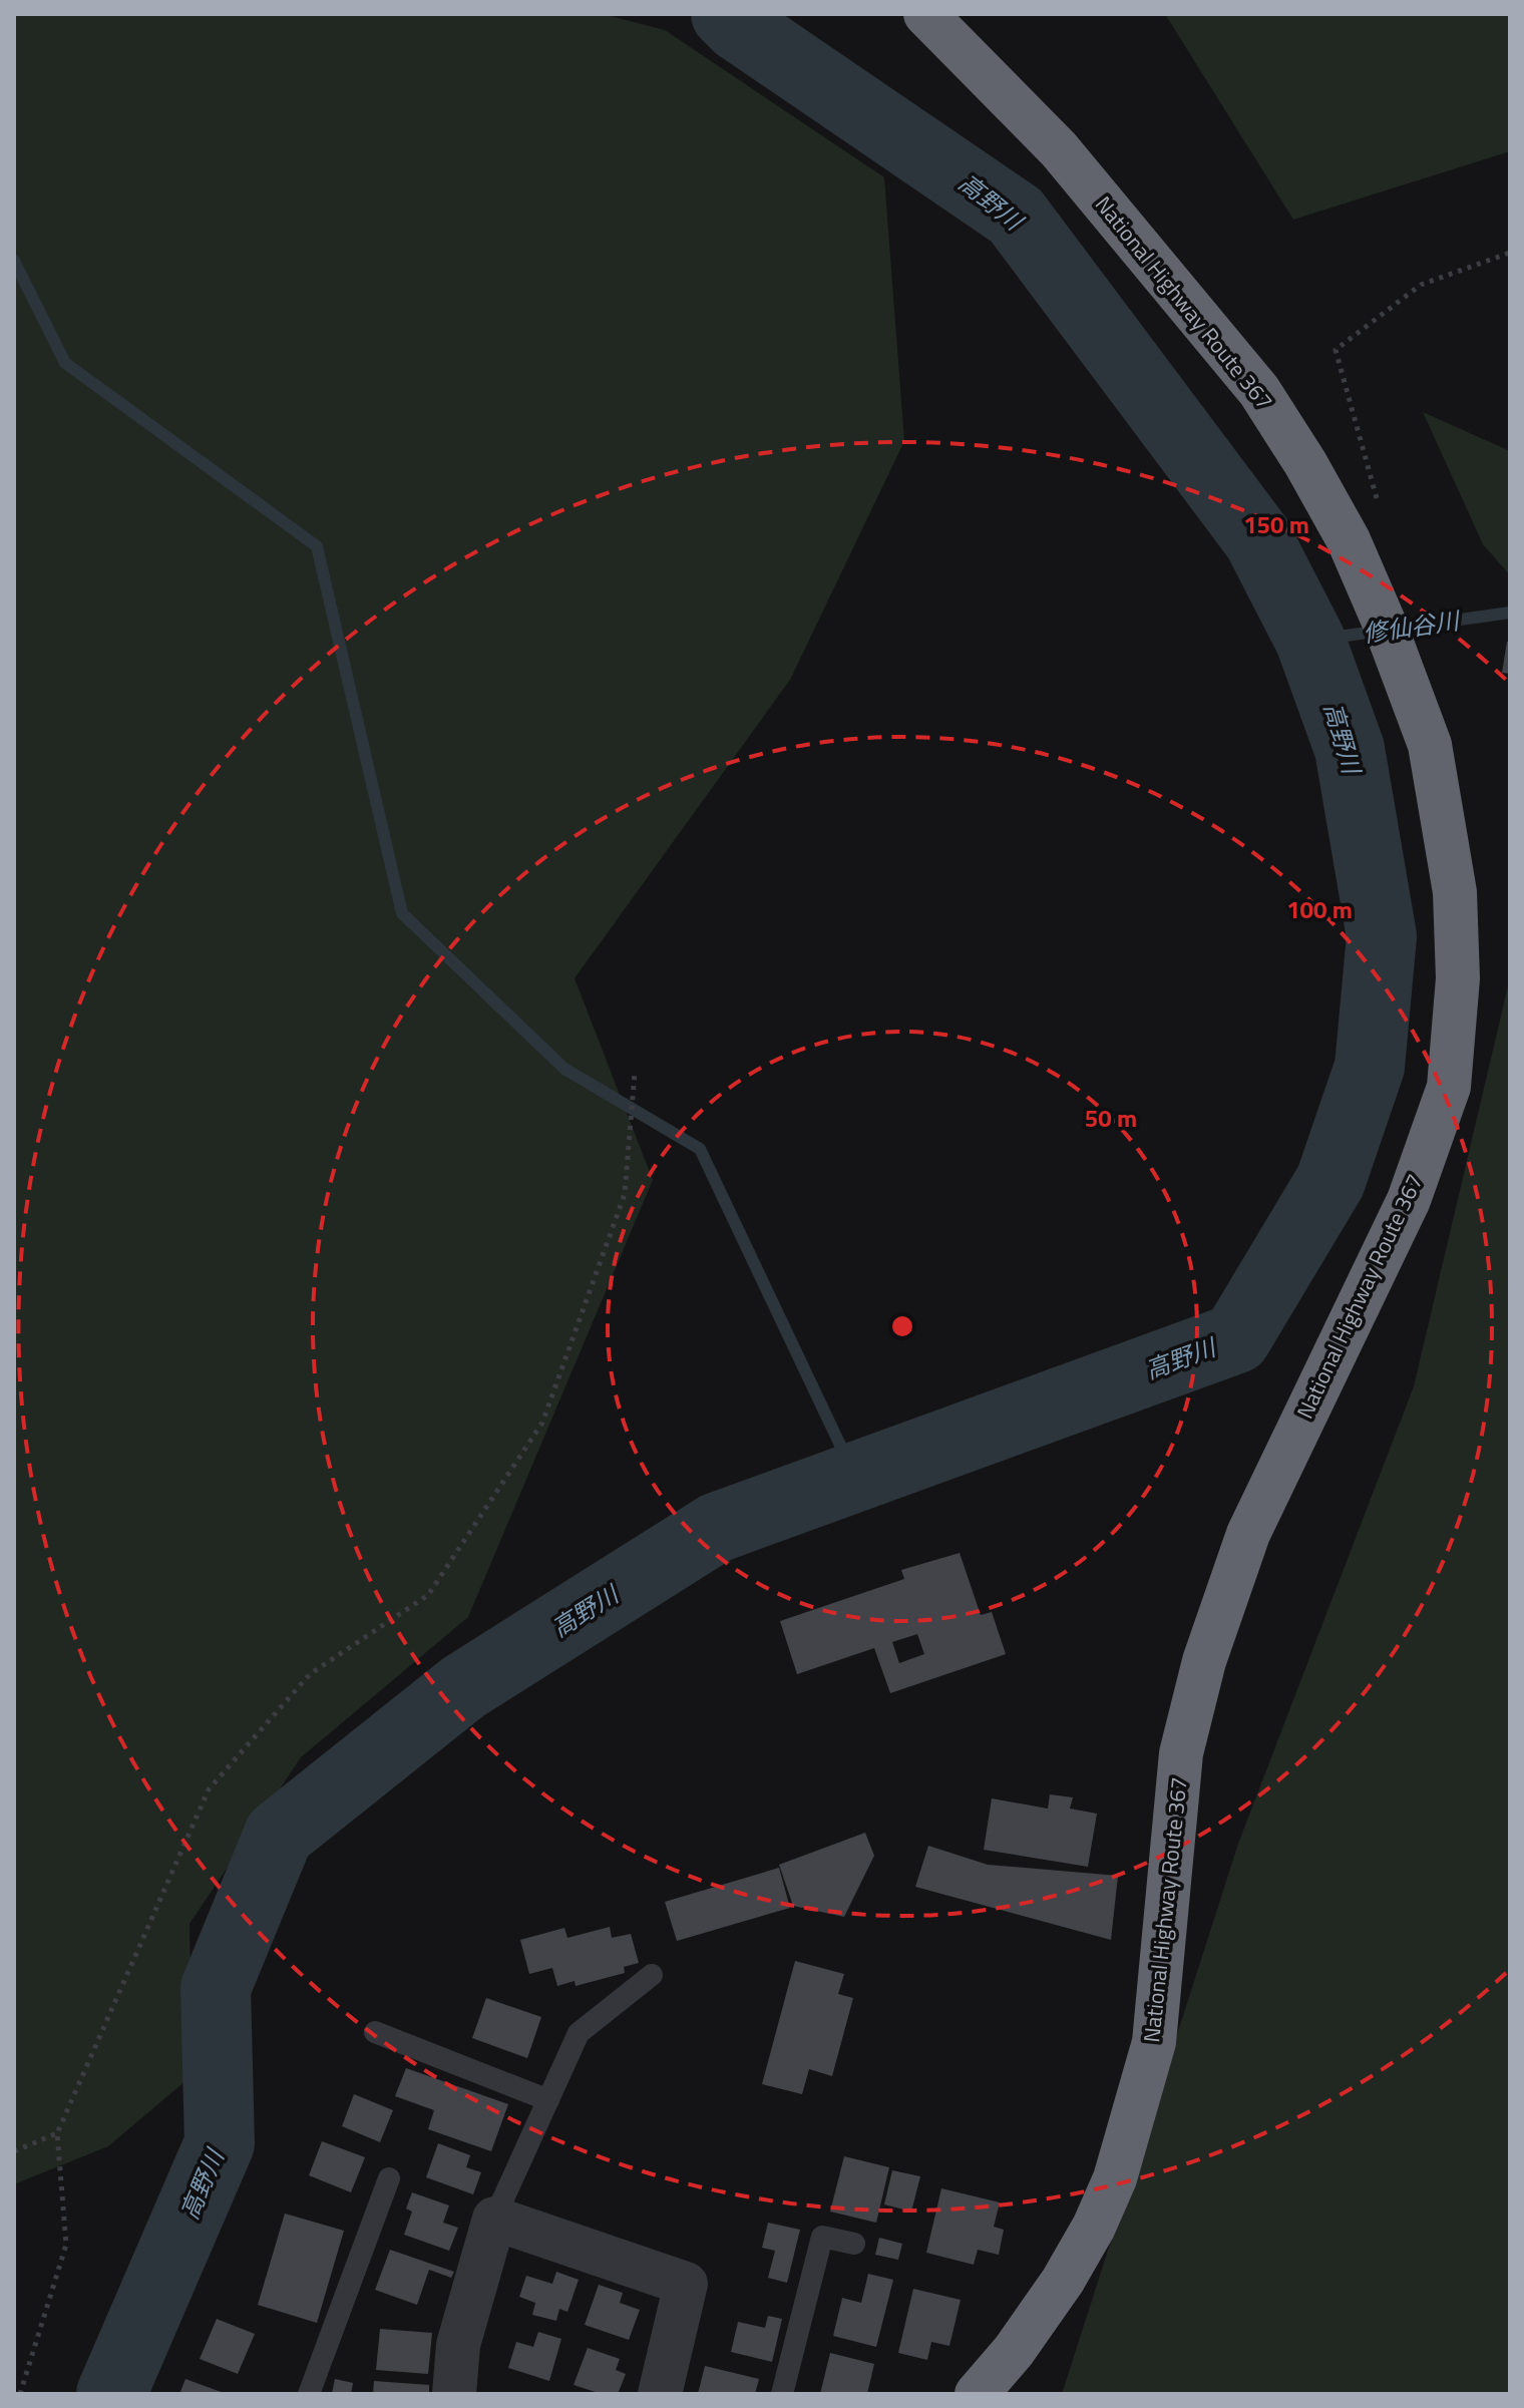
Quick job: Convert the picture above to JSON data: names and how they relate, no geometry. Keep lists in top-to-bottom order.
{
  "streets": {
    "highway": ["National Highway Route 367"]
  },
  "water": ["高野川", "修仙谷川"],
  "rings": ["150 m", "100 m", "50 m"]
}
